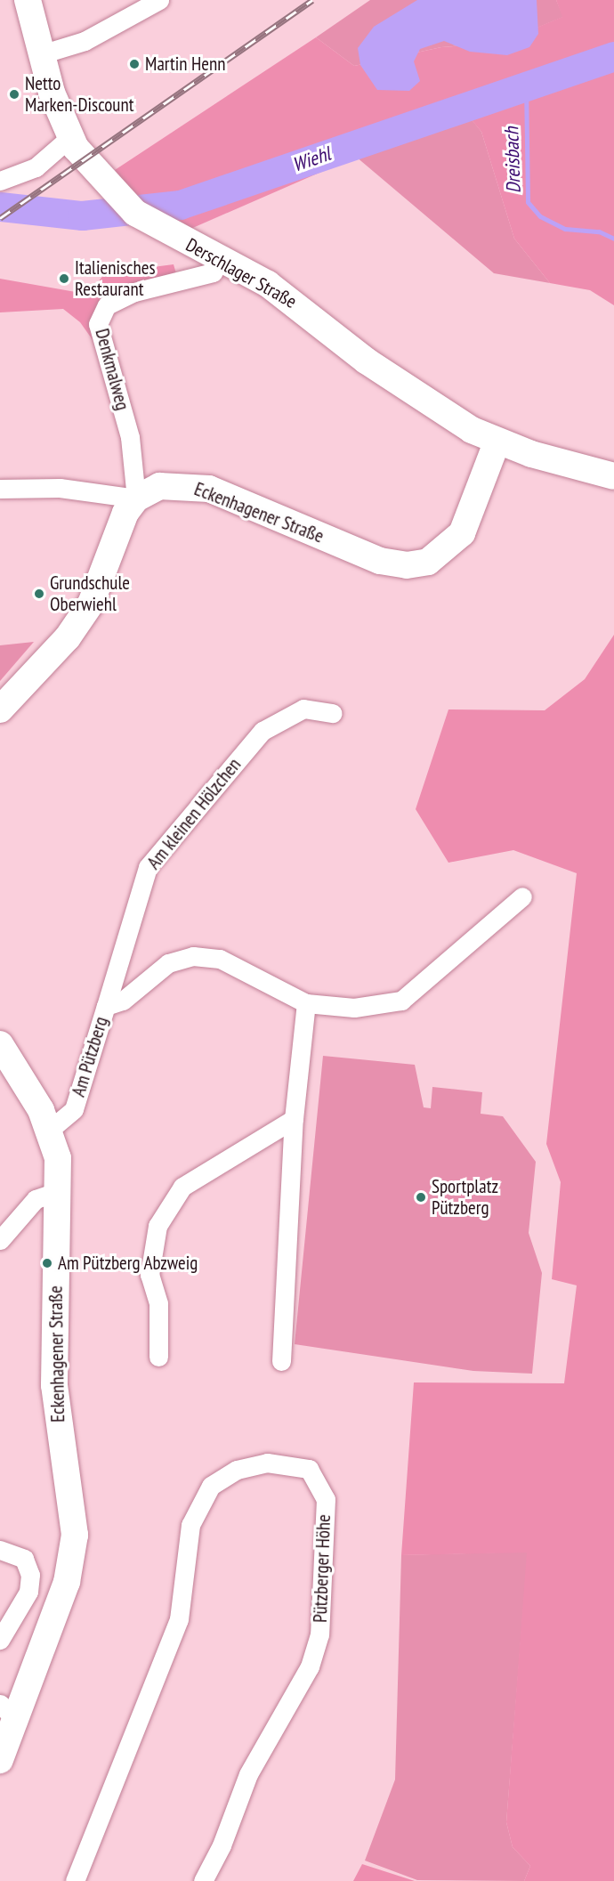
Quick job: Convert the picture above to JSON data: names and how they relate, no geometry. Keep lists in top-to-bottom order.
{
  "streets": {
    "main road": ["Derschlager Straße", "Eckenhagener Straße"],
    "street": [
      "Denkmalweg",
      "Am kleinen Hölzchen",
      "Am Pützberg",
      "Pützberger Höhe"
    ]
  },
  "crossings": [
    ["Derschlager Straße", "Denkmalweg"],
    ["Derschlager Straße", "Eckenhagener Straße"],
    ["Denkmalweg", "Eckenhagener Straße"],
    ["Eckenhagener Straße", "Am Pützberg"],
    ["Am kleinen Hölzchen", "Am Pützberg"]
  ],
  "water": ["Wiehl", "Dreisbach"],
  "places": [
    "Martin Henn",
    "Netto Marken-Discount",
    "Italienisches Restaurant",
    "Grundschule Oberwiehl",
    "Sportplatz Pützberg",
    "Am Pützberg Abzweig"
  ]
}
